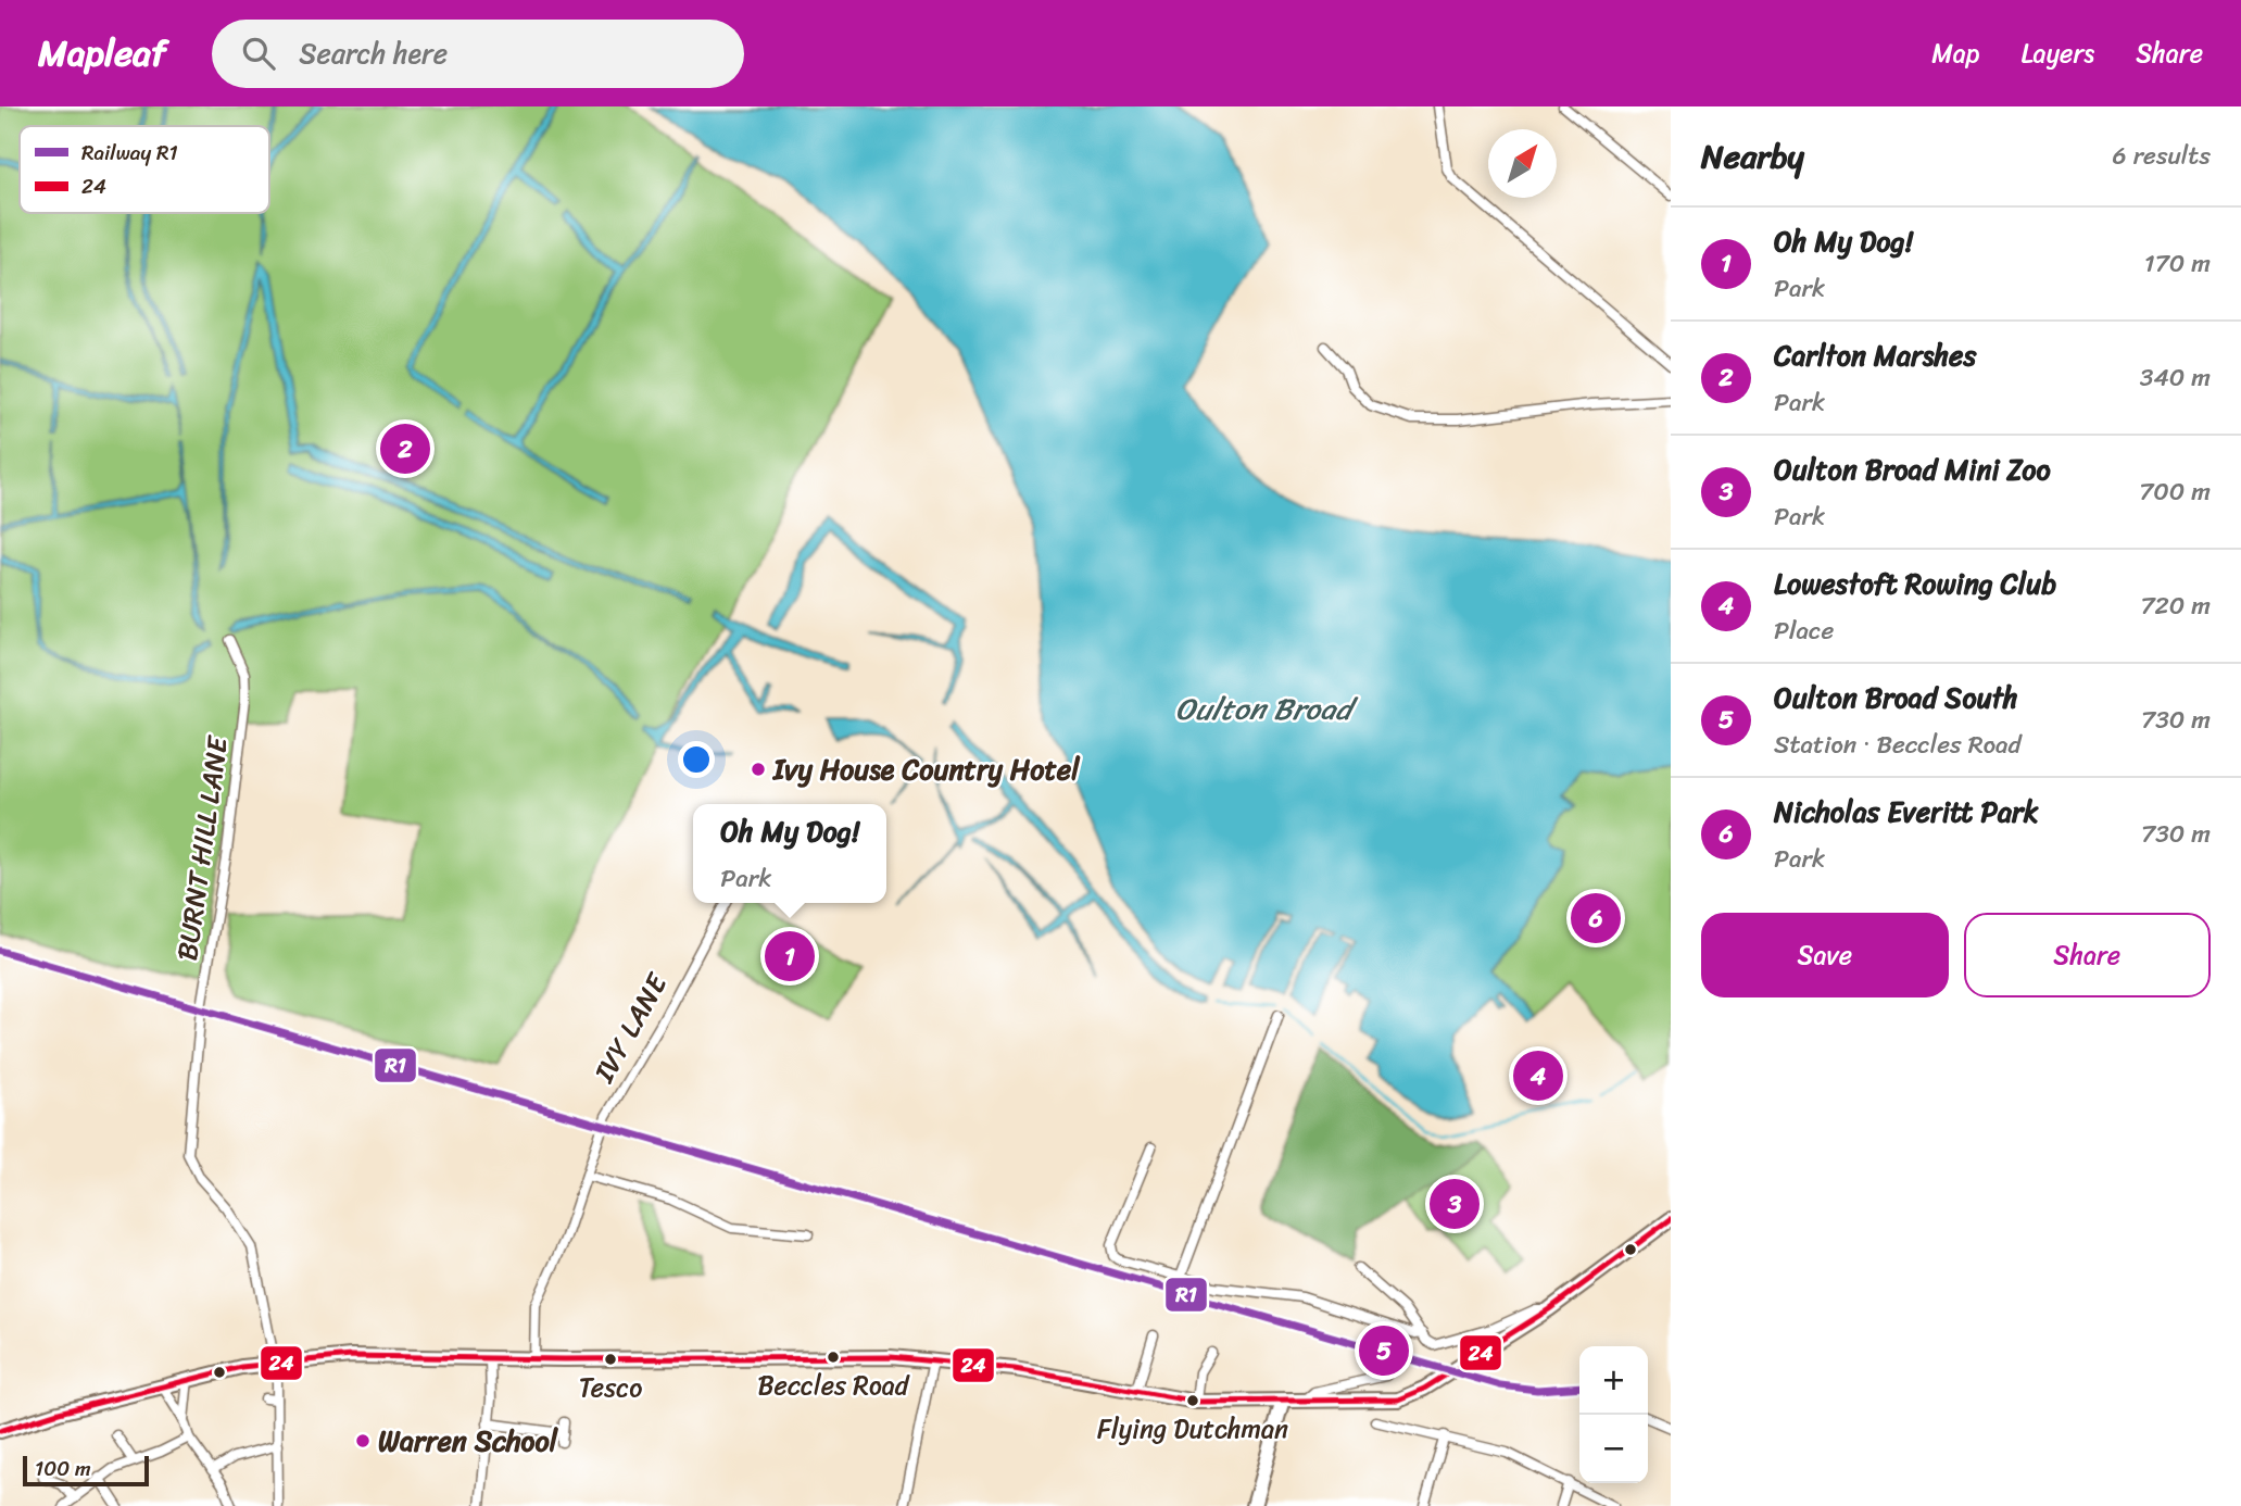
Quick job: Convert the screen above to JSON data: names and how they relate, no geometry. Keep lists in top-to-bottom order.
{
  "streets": {
    "street": ["BURNT HILL LANE", "IVY LANE"]
  },
  "water": ["Oulton Broad"],
  "places": [
    "Ivy House Country Hotel",
    "Beccles Road",
    "Tesco",
    "Flying Dutchman",
    "Warren School"
  ],
  "lines": ["rail line R1", "transit line 24"],
  "legend": ["Railway R1", "24"],
  "scale_bar": "100 m",
  "north": "top right",
  "page": {
    "header": "Mapleaf",
    "search": "Search here",
    "nav": ["Map", "Layers", "Share"],
    "heading": ["Nearby", "6 results"],
    "list": [
      {
        "mark": "1",
        "name": "Oh My Dog!",
        "note": "Park",
        "value": "170 m"
      },
      {
        "mark": "2",
        "name": "Carlton Marshes",
        "note": "Park",
        "value": "340 m"
      },
      {
        "mark": "3",
        "name": "Oulton Broad Mini Zoo",
        "note": "Park",
        "value": "700 m"
      },
      {
        "mark": "4",
        "name": "Lowestoft Rowing Club",
        "note": "Place",
        "value": "720 m"
      },
      {
        "mark": "5",
        "name": "Oulton Broad South",
        "note": "Station · Beccles Road",
        "value": "730 m"
      },
      {
        "mark": "6",
        "name": "Nicholas Everitt Park",
        "note": "Park",
        "value": "730 m"
      }
    ],
    "pins": [
      "2",
      "6",
      "1",
      "4",
      "3",
      "5"
    ],
    "popup": ["Oh My Dog!", "Park"],
    "buttons": ["Save", "Share"],
    "map_buttons": ["+", "−"],
    "scale": "100 m"
  }
}
